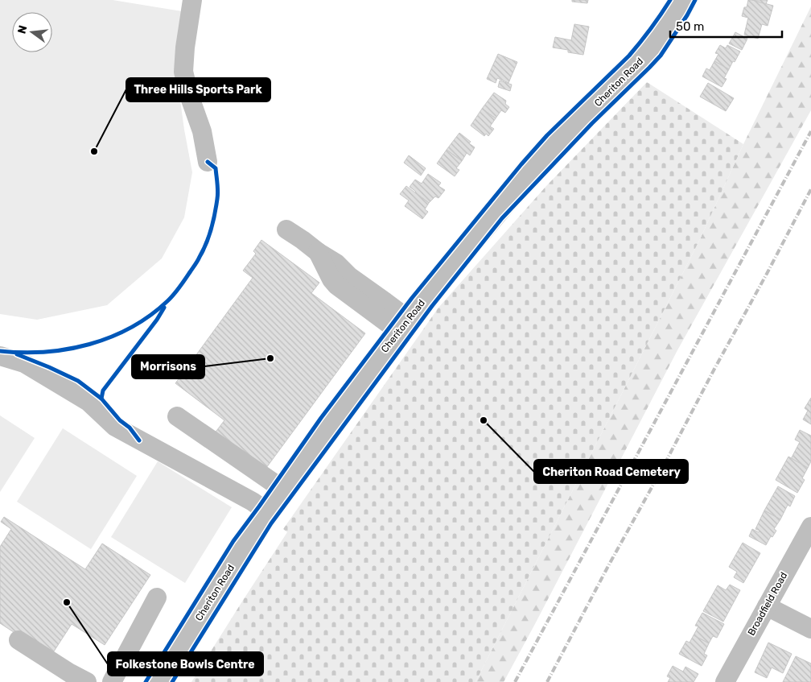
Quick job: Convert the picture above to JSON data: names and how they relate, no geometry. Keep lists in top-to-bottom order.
{
  "streets": {
    "main road": ["Cheriton Road"],
    "street": ["Broadfield Road"]
  },
  "places": [
    "Three Hills Sports Park",
    "Morrisons",
    "Cheriton Road Cemetery",
    "Folkestone Bowls Centre"
  ],
  "scale_bar": "50 m",
  "north": "left"
}
